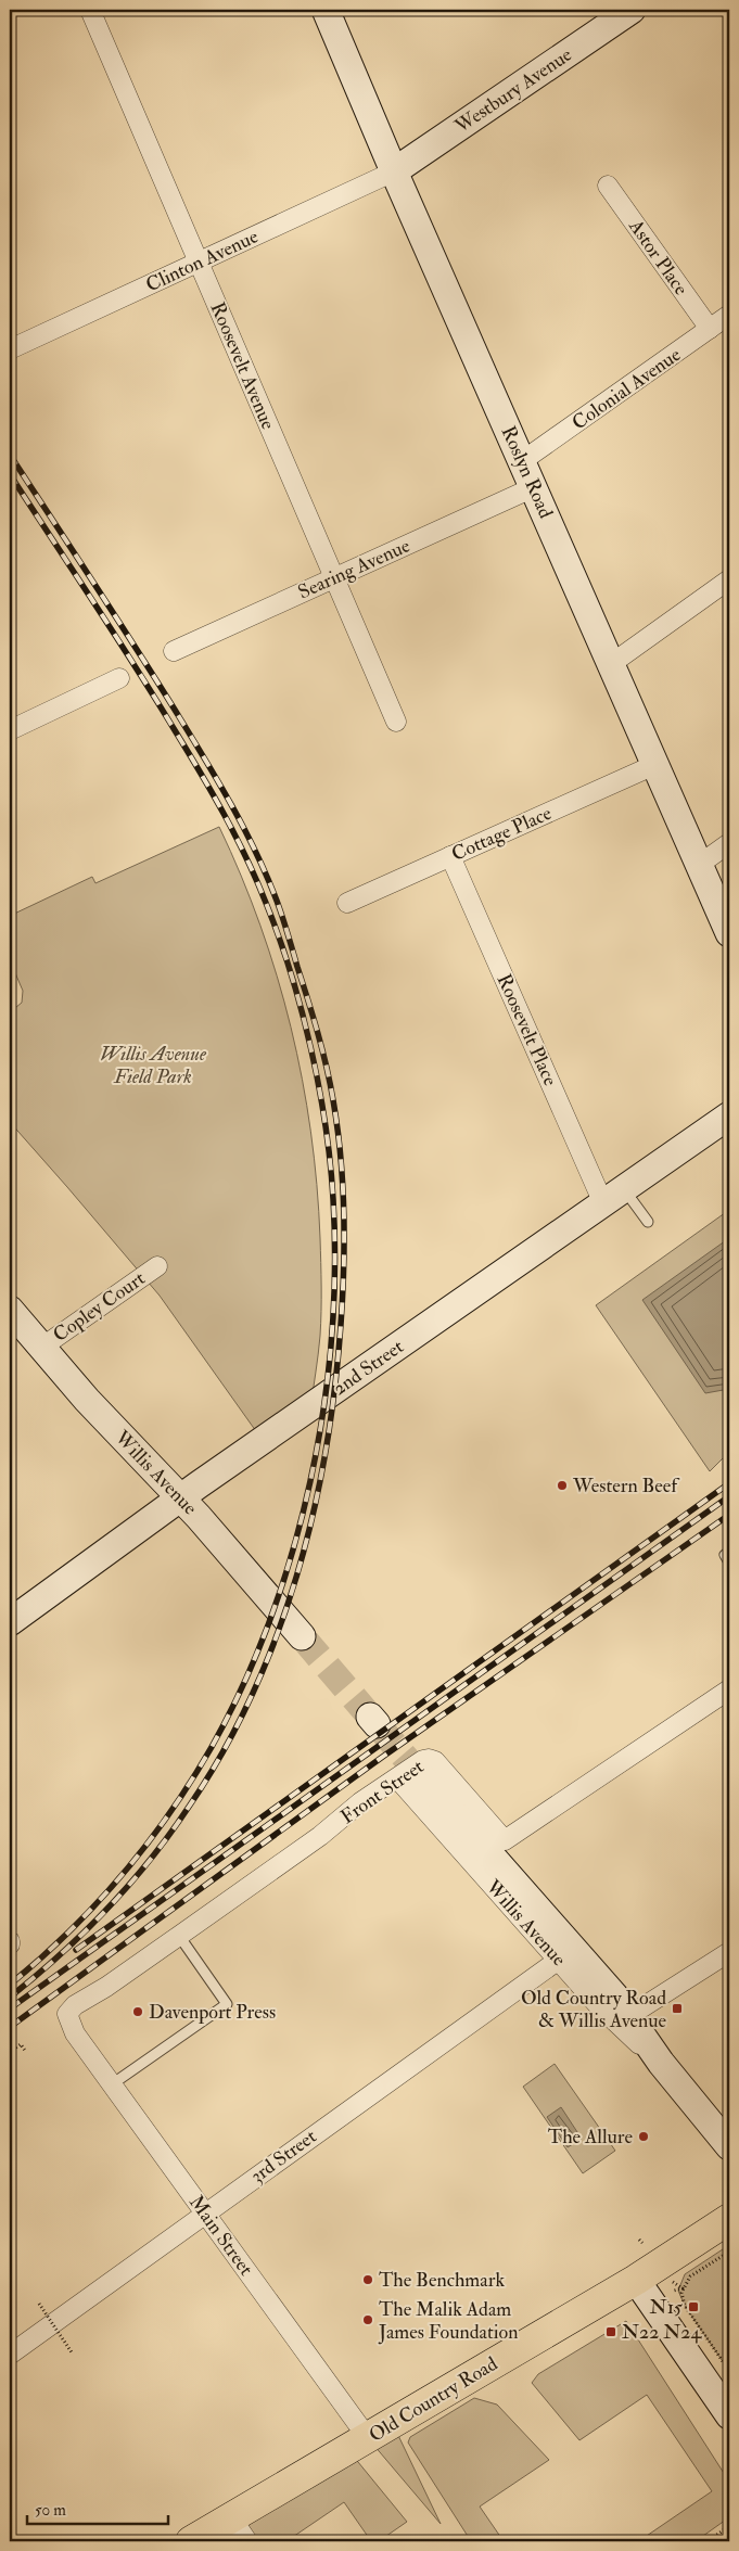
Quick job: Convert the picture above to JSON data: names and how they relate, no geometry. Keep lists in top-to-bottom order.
{
  "streets": {
    "main road": [
      "Westbury Avenue",
      "Roslyn Road",
      "2nd Street",
      "Willis Avenue",
      "Old Country Road"
    ],
    "street": [
      "Astor Place",
      "Clinton Avenue",
      "Roosevelt Avenue",
      "Colonial Avenue",
      "Searing Avenue",
      "Cottage Place",
      "Roosevelt Place",
      "Copley Court",
      "Front Street",
      "3rd Street",
      "Main Street"
    ]
  },
  "crossings": [
    ["Westbury Avenue", "Clinton Avenue"],
    ["Westbury Avenue", "Roslyn Road"],
    ["Astor Place", "Colonial Avenue"],
    ["Clinton Avenue", "Roosevelt Avenue"],
    ["Clinton Avenue", "Roslyn Road"],
    ["Roosevelt Avenue", "Searing Avenue"],
    ["Colonial Avenue", "Roslyn Road"],
    ["Roslyn Road", "Searing Avenue"],
    ["Roslyn Road", "Cottage Place"],
    ["Cottage Place", "Roosevelt Place"],
    ["Roosevelt Place", "2nd Street"],
    ["Copley Court", "Willis Avenue"],
    ["2nd Street", "Willis Avenue"],
    ["Willis Avenue", "Front Street"],
    ["Willis Avenue", "3rd Street"],
    ["Front Street", "Main Street"],
    ["3rd Street", "Main Street"],
    ["Main Street", "Old Country Road"]
  ],
  "parks": ["Willis Avenue Field Park"],
  "places": {
    "other": [
      "Western Beef",
      "Davenport Press",
      "The Allure",
      "The Benchmark",
      "The Malik Adam James Foundation"
    ],
    "transit": ["Old Country Road & Willis Avenue", "N15", "N22 N24"]
  },
  "scale_bar": "50 m"
}
